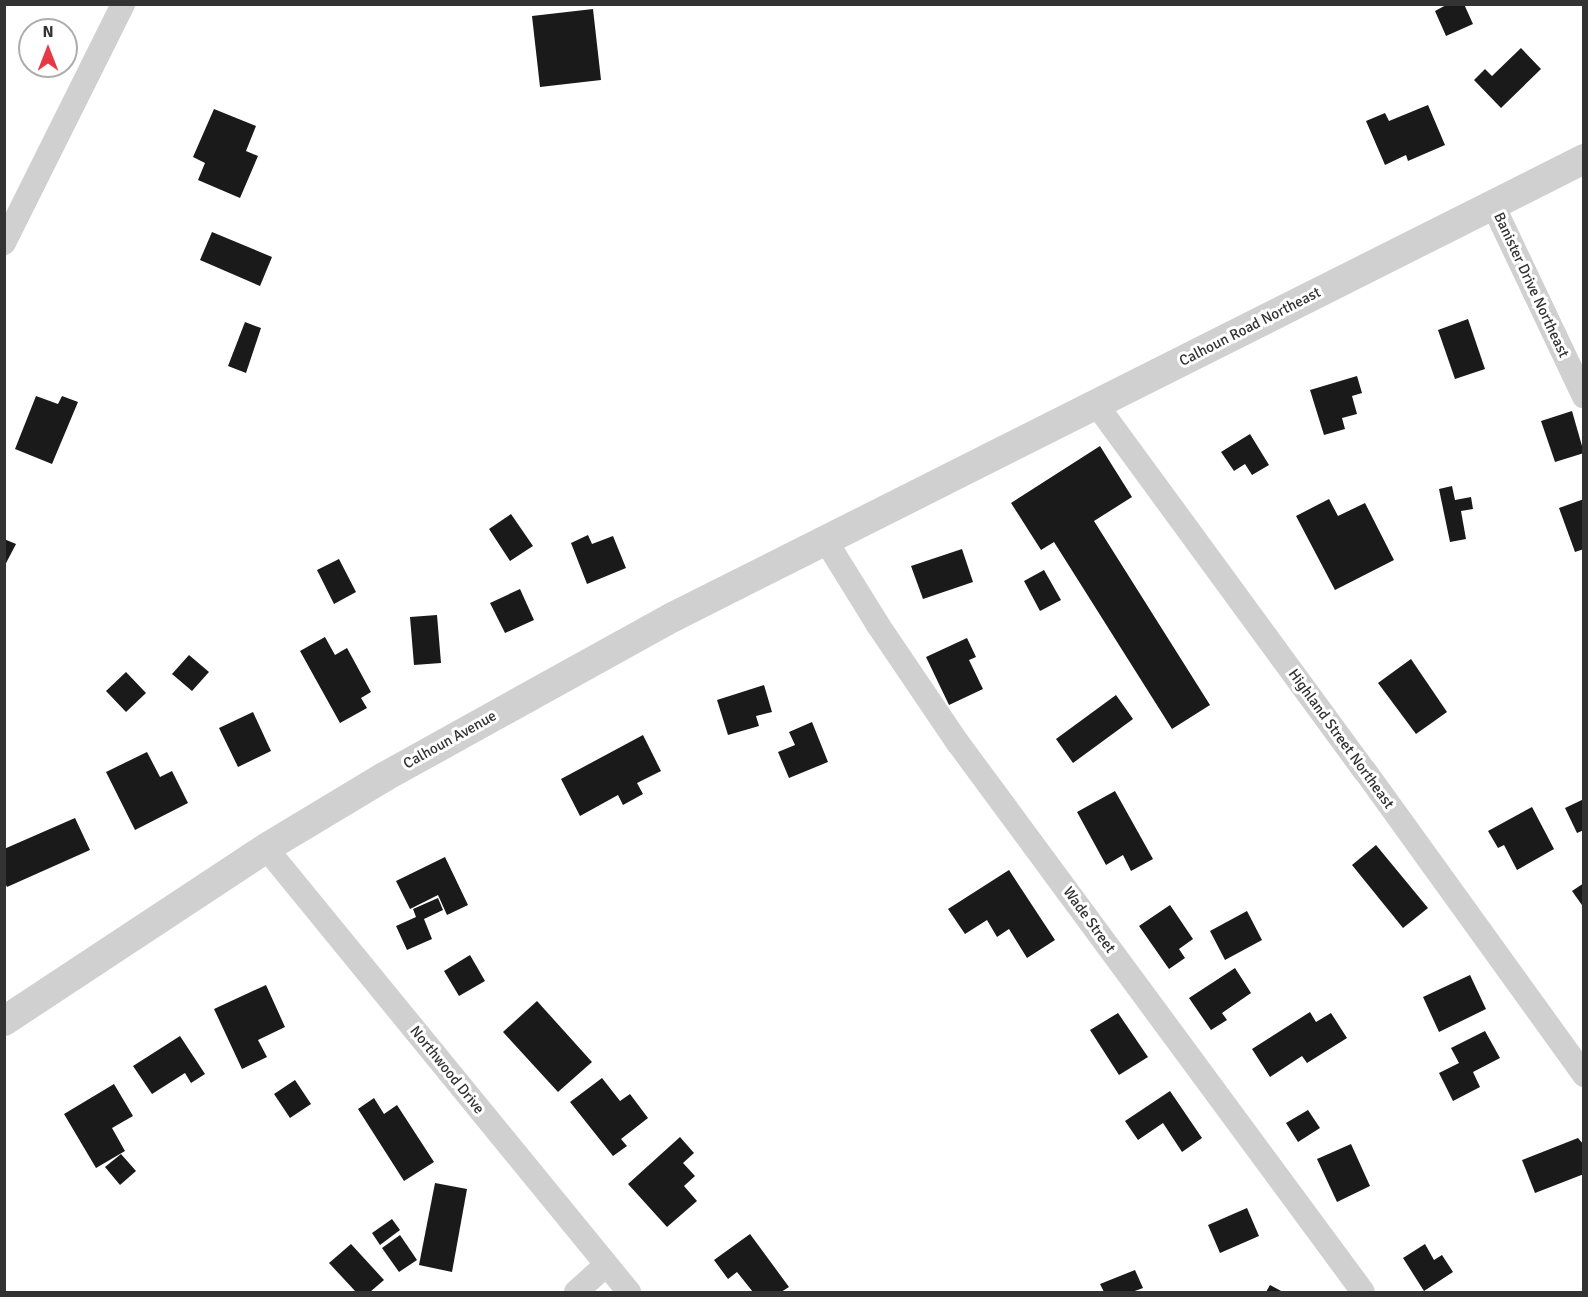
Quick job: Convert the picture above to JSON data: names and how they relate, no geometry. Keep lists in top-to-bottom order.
{
  "streets": {
    "street": [
      "Banister Drive Northeast",
      "Calhoun Road Northeast",
      "Highland Street Northeast",
      "Calhoun Avenue",
      "Wade Street",
      "Northwood Drive"
    ]
  },
  "crossings": [
    ["Banister Drive Northeast", "Calhoun Road Northeast"],
    ["Calhoun Road Northeast", "Highland Street Northeast"],
    ["Calhoun Road Northeast", "Calhoun Avenue"],
    ["Calhoun Avenue", "Wade Street"],
    ["Calhoun Avenue", "Northwood Drive"]
  ],
  "north": "top"
}
